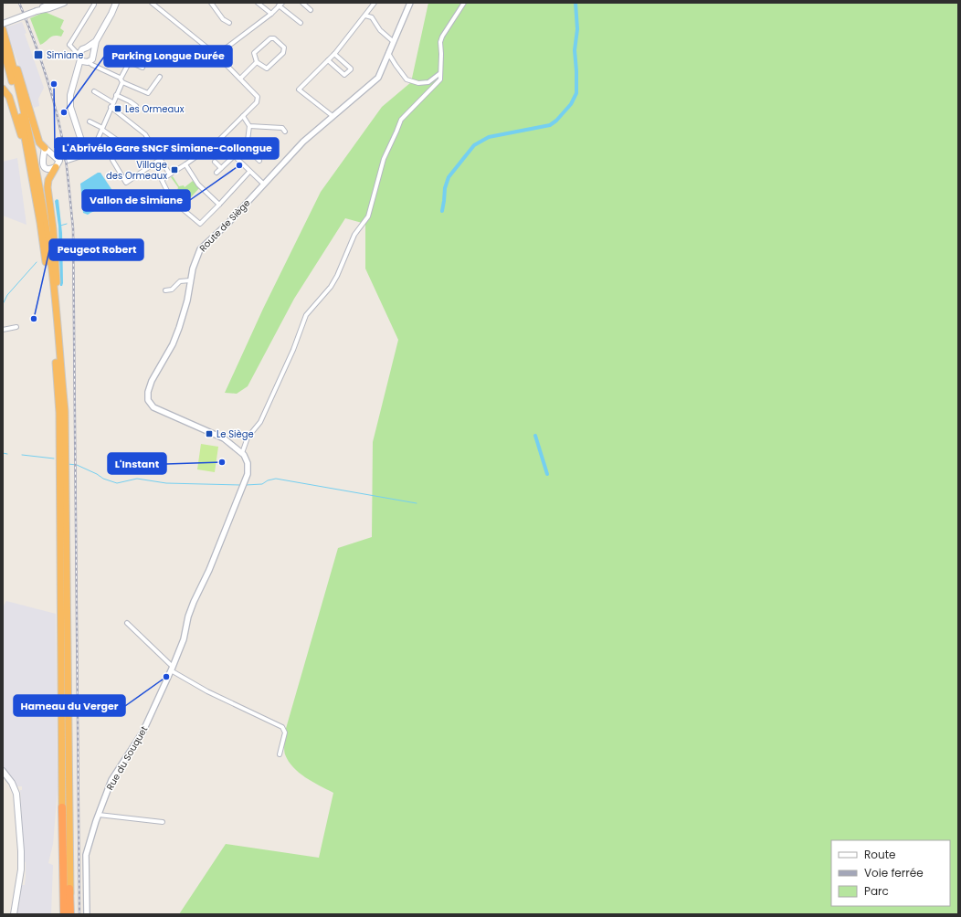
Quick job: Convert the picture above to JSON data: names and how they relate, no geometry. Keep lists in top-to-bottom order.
{
  "streets": {
    "street": ["Route de Siège", "Rue du Souquet"]
  },
  "crossings": [
    ["Route de Siège", "Rue du Souquet"]
  ],
  "places": {
    "transit": [
      "Simiane",
      "Les Ormeaux",
      "Village des Ormeaux",
      "Le Siège"
    ],
    "other": [
      "L'Abrivélo Gare SNCF Simiane-Collongue",
      "Parking Longue Durée",
      "Vallon de Simiane",
      "Peugeot Robert",
      "L'Instant",
      "Hameau du Verger"
    ]
  },
  "legend": ["Route", "Voie ferrée", "Parc"]
}
